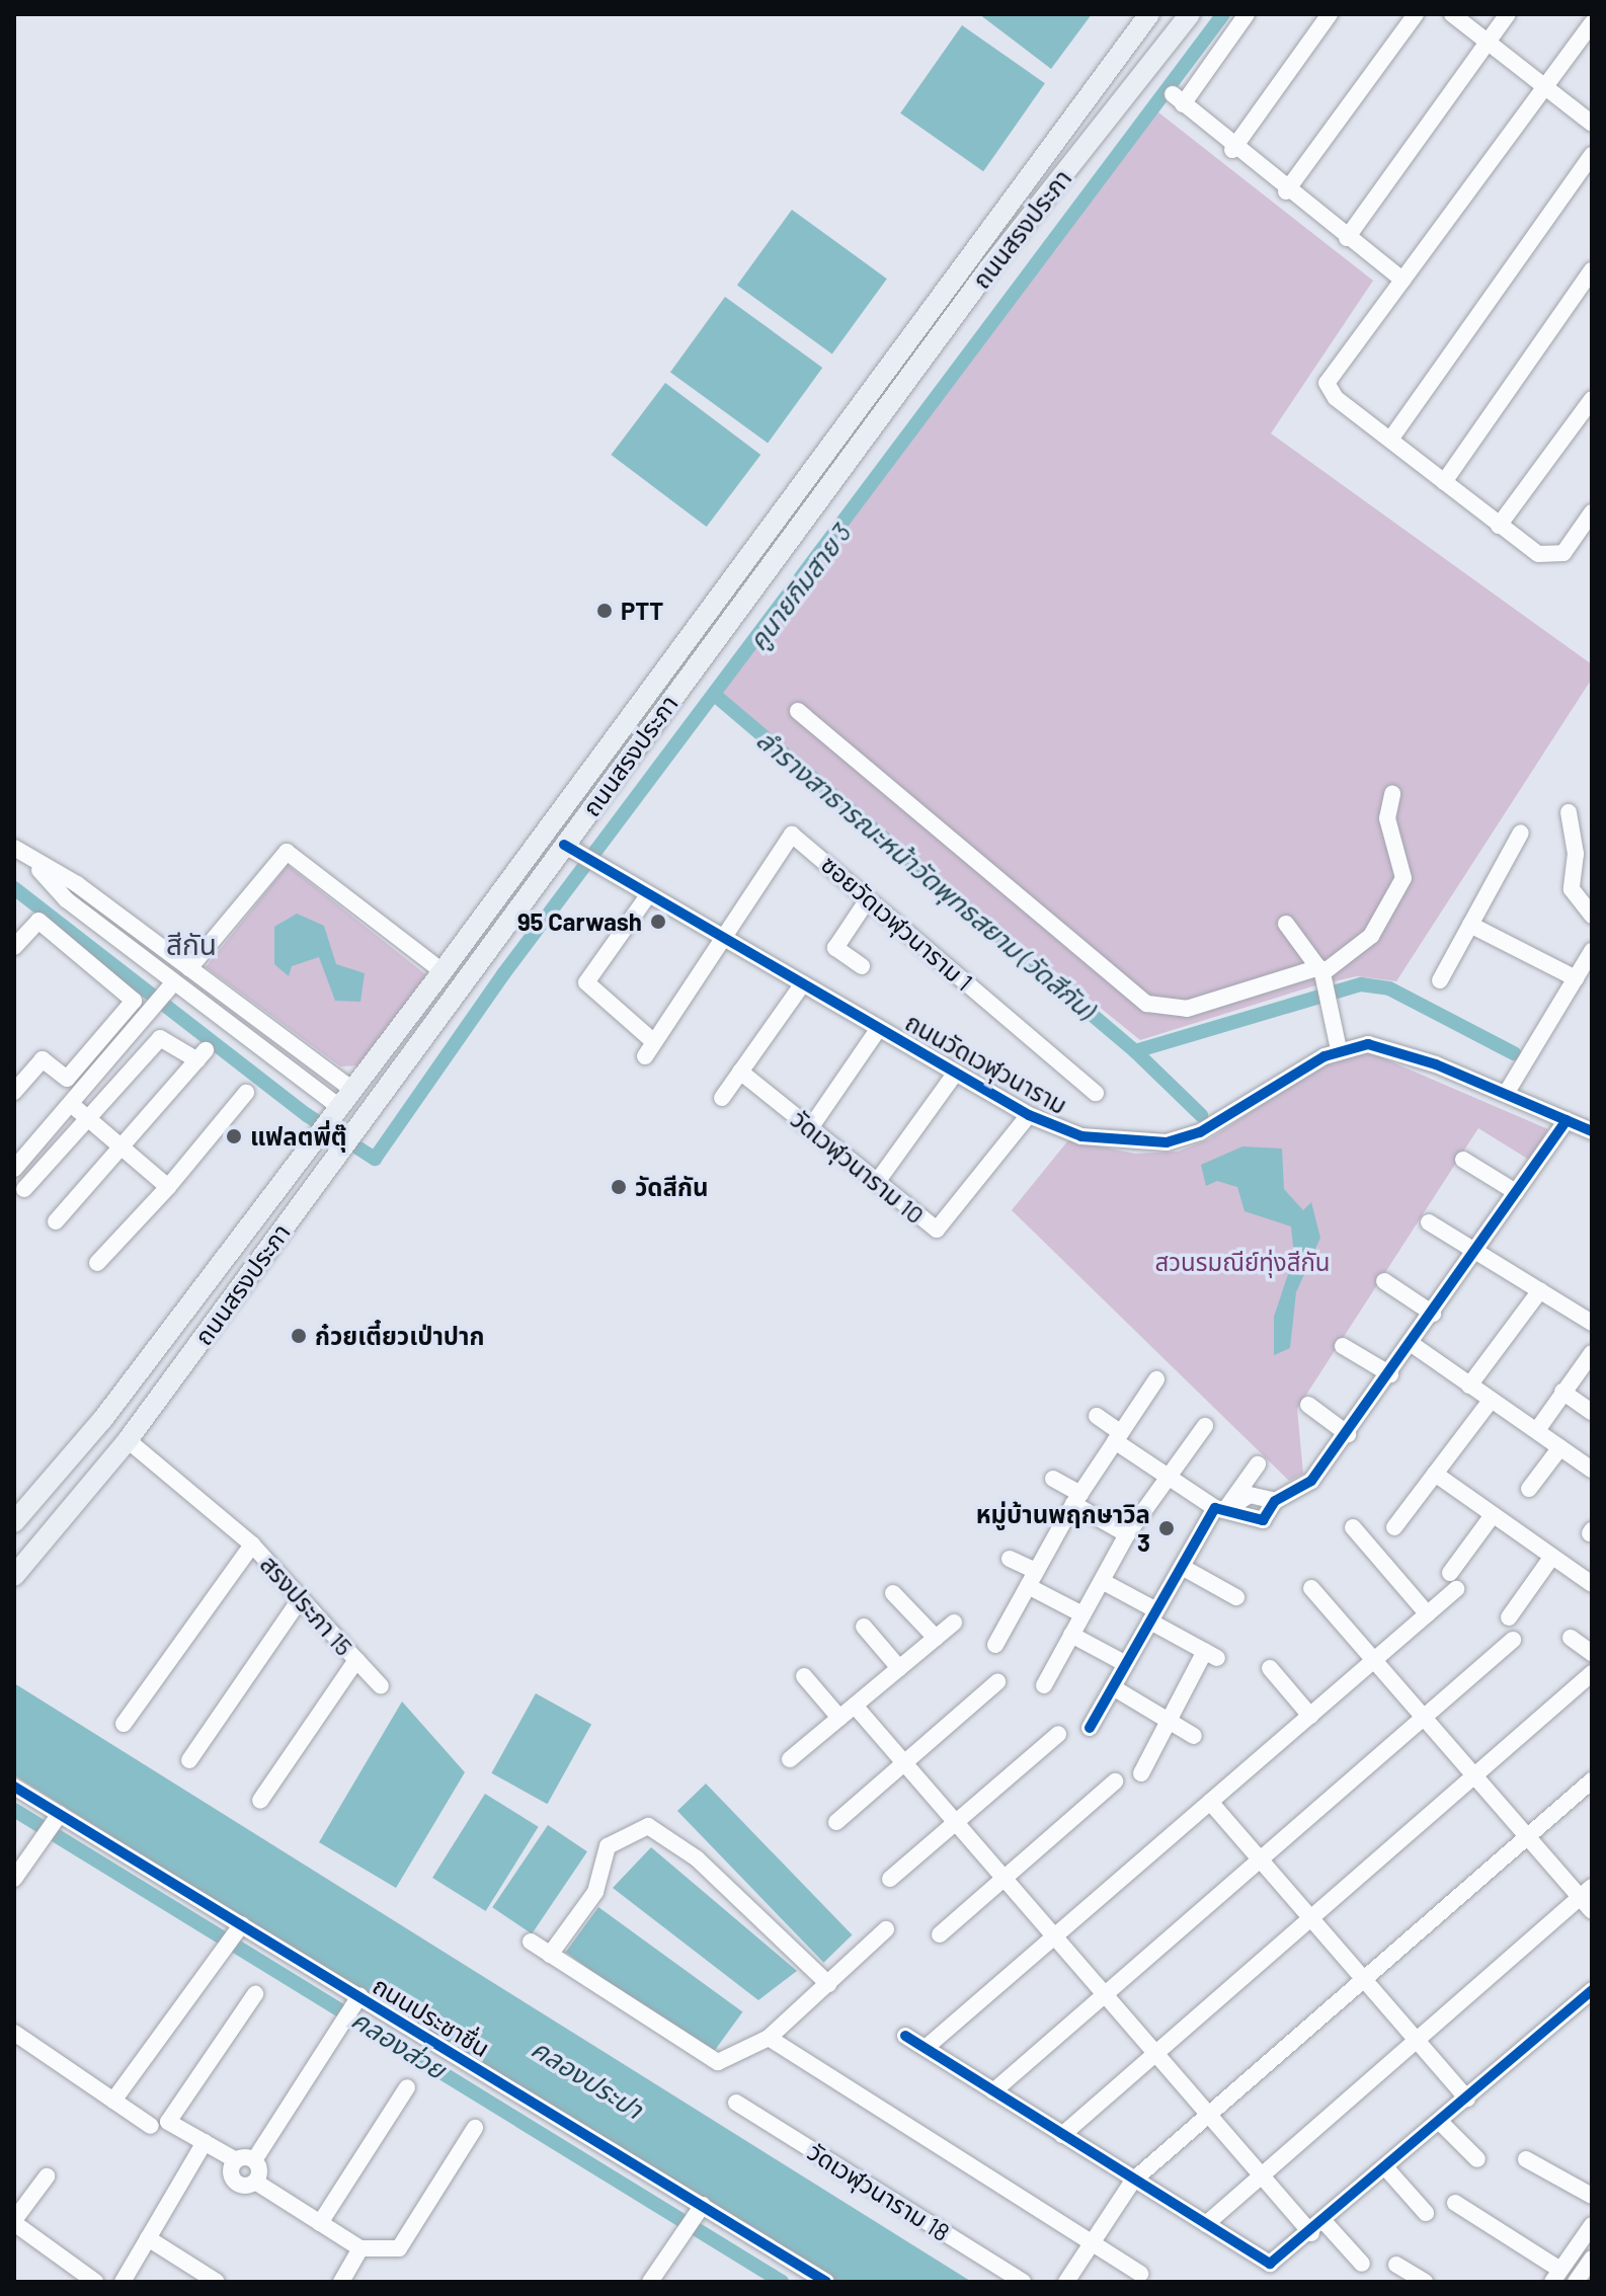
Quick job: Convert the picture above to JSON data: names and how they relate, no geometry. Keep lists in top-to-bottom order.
{
  "streets": {
    "main road": ["ถนนสรงประภา"],
    "street": [
      "ซอยวัดเวฬุวนาราม 1",
      "ถนนวัดเวฬุวนาราม",
      "วัดเวฬุวนาราม 10",
      "สรงประภา 15",
      "ถนนประชาชื่น",
      "วัดเวฬุวนาราม 18"
    ]
  },
  "crossings": [
    ["ถนนสรงประภา", "ถนนวัดเวฬุวนาราม"],
    ["ถนนสรงประภา", "สรงประภา 15"],
    ["ซอยวัดเวฬุวนาราม 1", "ถนนวัดเวฬุวนาราม"],
    ["ถนนวัดเวฬุวนาราม", "วัดเวฬุวนาราม 10"]
  ],
  "districts": ["สีกัน"],
  "water": [
    "คูนายกิมสาย 3",
    "ลำรางสาธารณะหน้าวัดพุทธสยาม (วัดสีกัน)",
    "คลองส่วย",
    "คลองประปา"
  ],
  "parks": ["สวนรมณีย์ทุ่งสีกัน"],
  "places": [
    "PTT",
    "95 Carwash",
    "แฟลตพี่ตุ๊",
    "วัดสีกัน",
    "ก๋วยเตี๋ยวเป่าปาก",
    "หมู่บ้านพฤกษาวิล 3"
  ]
}
